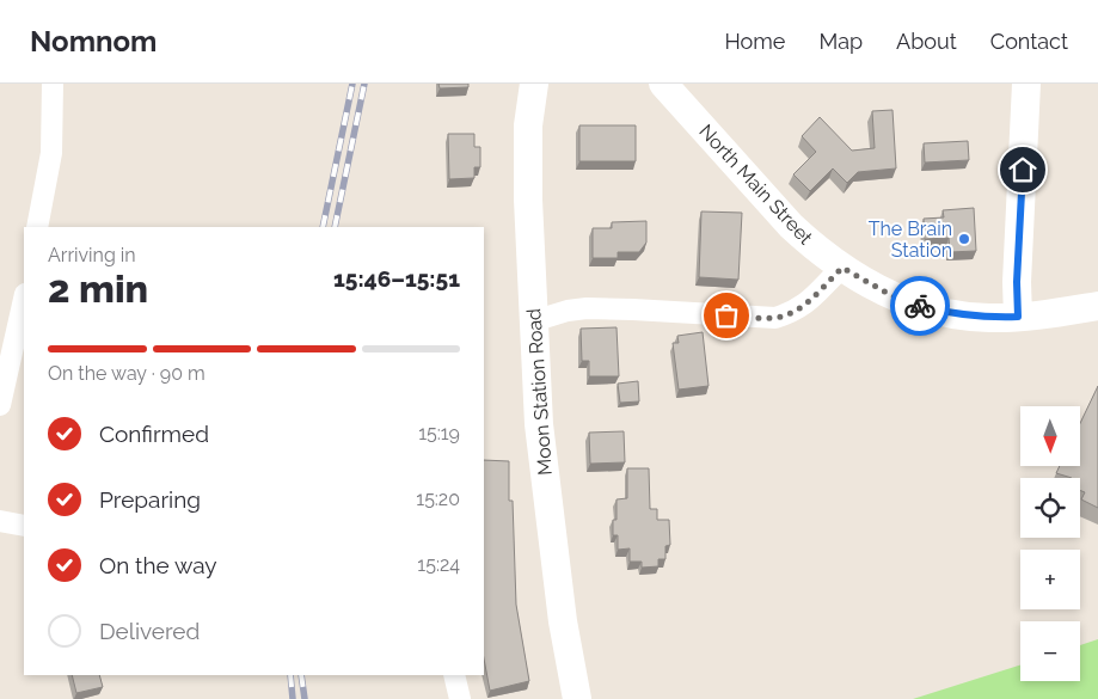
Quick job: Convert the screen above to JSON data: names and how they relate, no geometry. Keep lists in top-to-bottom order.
{
  "streets": {
    "street": ["North Main Street", "Moon Station Road"]
  },
  "places": ["The Brain Station"],
  "north": "bottom",
  "page": {
    "header": "Nomnom",
    "nav": [
      "Home",
      "Map",
      "About",
      "Contact"
    ],
    "heading": ["2 min", "Arriving in", "15:46–15:51"],
    "bar": "On the way · 90 m",
    "list": [
      ["Confirmed", "15:19"],
      ["Preparing", "15:20"],
      ["On the way", "15:24"],
      "Delivered"
    ],
    "map_buttons": ["+", "−"]
  }
}
